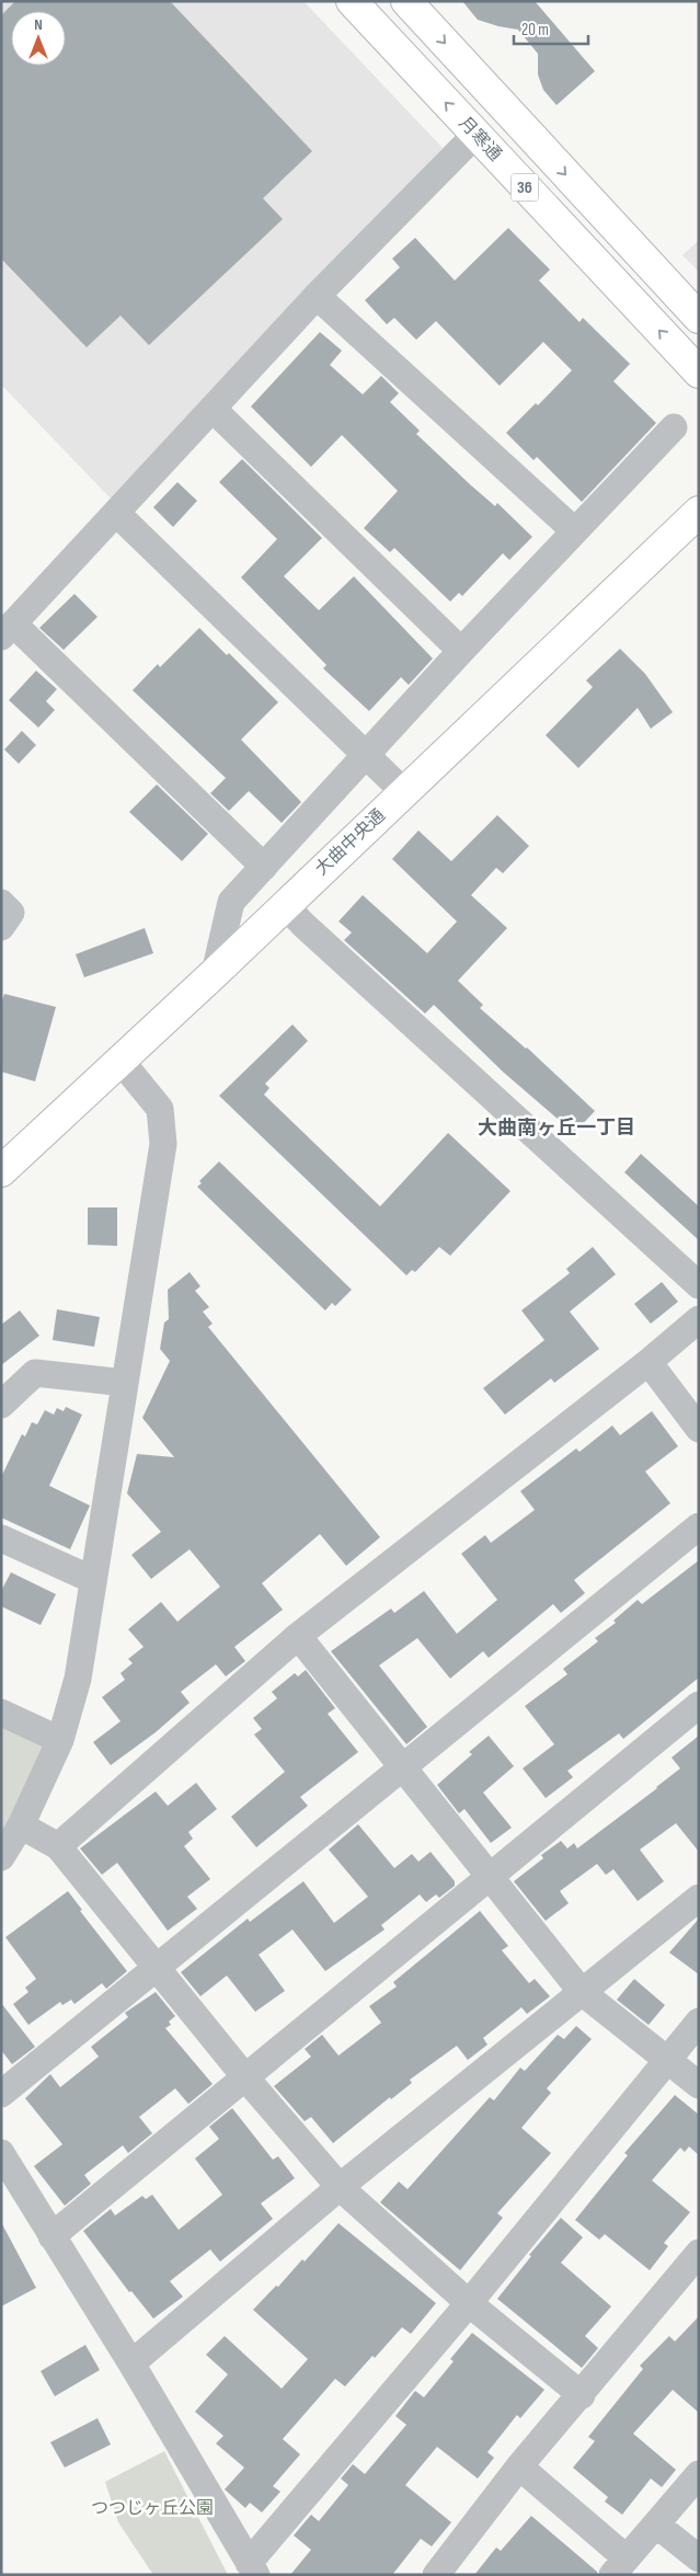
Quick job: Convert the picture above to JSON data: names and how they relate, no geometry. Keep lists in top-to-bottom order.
{
  "streets": {
    "main road": ["月寒通", "36", "大曲中央通"]
  },
  "districts": ["大曲南ヶ丘一丁目"],
  "parks": ["つつじヶ丘公園"],
  "scale_bar": "20 m",
  "north": "top"
}
